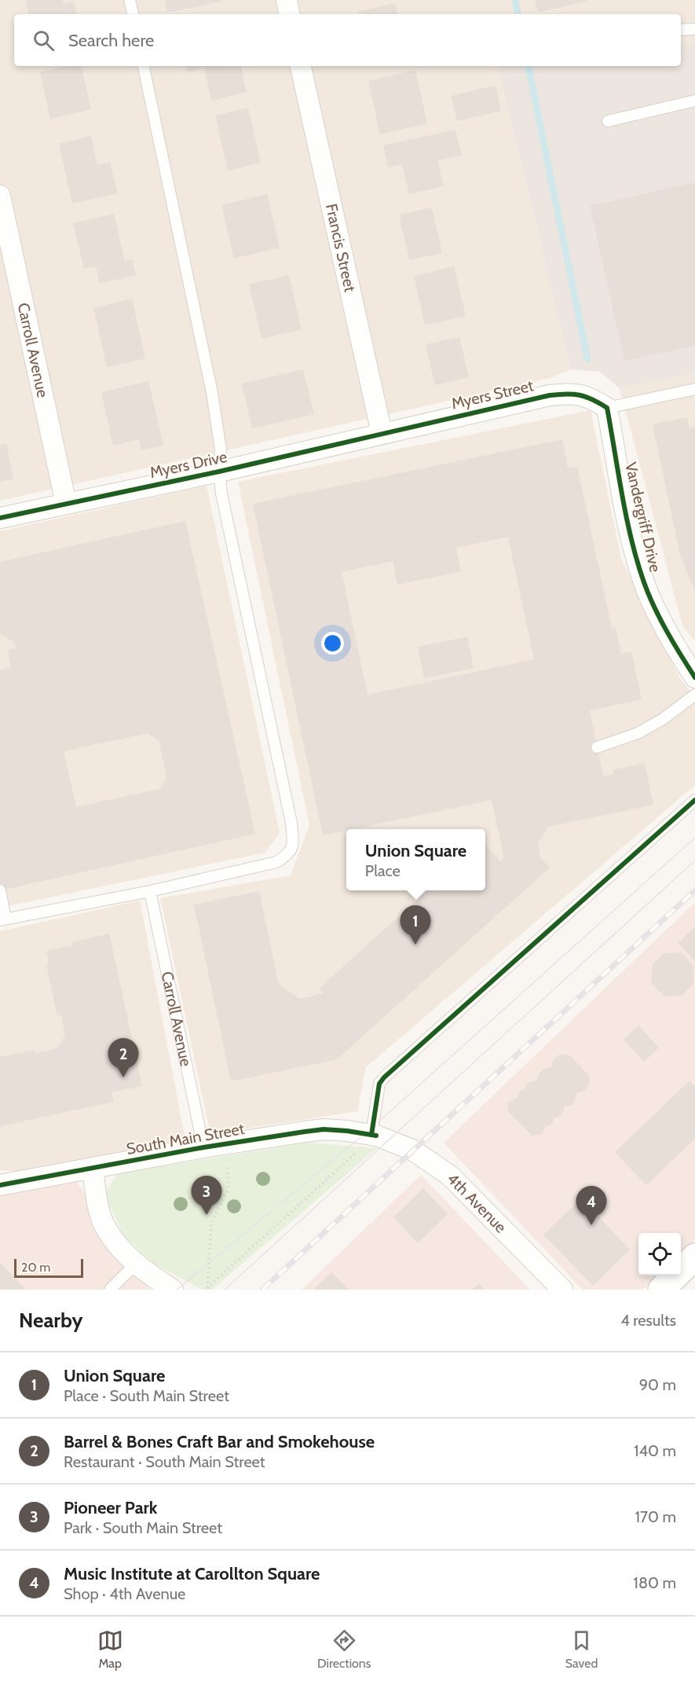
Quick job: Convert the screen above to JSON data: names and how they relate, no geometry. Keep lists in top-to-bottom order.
{
  "streets": {
    "street": [
      "Francis Street",
      "Carroll Avenue",
      "Myers Street",
      "Myers Drive",
      "Vandergriff Drive",
      "South Main Street",
      "4th Avenue"
    ]
  },
  "crossings": [
    ["Francis Street", "Myers Street"],
    ["Francis Street", "Myers Drive"],
    ["Carroll Avenue", "Myers Drive"],
    ["Carroll Avenue", "South Main Street"],
    ["Myers Street", "Myers Drive"],
    ["Myers Street", "Vandergriff Drive"],
    ["South Main Street", "4th Avenue"]
  ],
  "scale_bar": "20 m",
  "page": {
    "search": "Search here",
    "popup": ["Union Square", "Place"],
    "pins": [
      "1",
      "2",
      "3",
      "4"
    ],
    "scale": "20 m",
    "heading": ["Nearby", "4 results"],
    "list": [
      {
        "mark": "1",
        "name": "Union Square",
        "note": "Place · South Main Street",
        "value": "90 m"
      },
      {
        "mark": "2",
        "name": "Barrel & Bones Craft Bar and Smokehouse",
        "note": "Restaurant · South Main Street",
        "value": "140 m"
      },
      {
        "mark": "3",
        "name": "Pioneer Park",
        "note": "Park · South Main Street",
        "value": "170 m"
      },
      {
        "mark": "4",
        "name": "Music Institute at Carollton Square",
        "note": "Shop · 4th Avenue",
        "value": "180 m"
      }
    ],
    "nav": ["Map", "Directions", "Saved"]
  }
}
